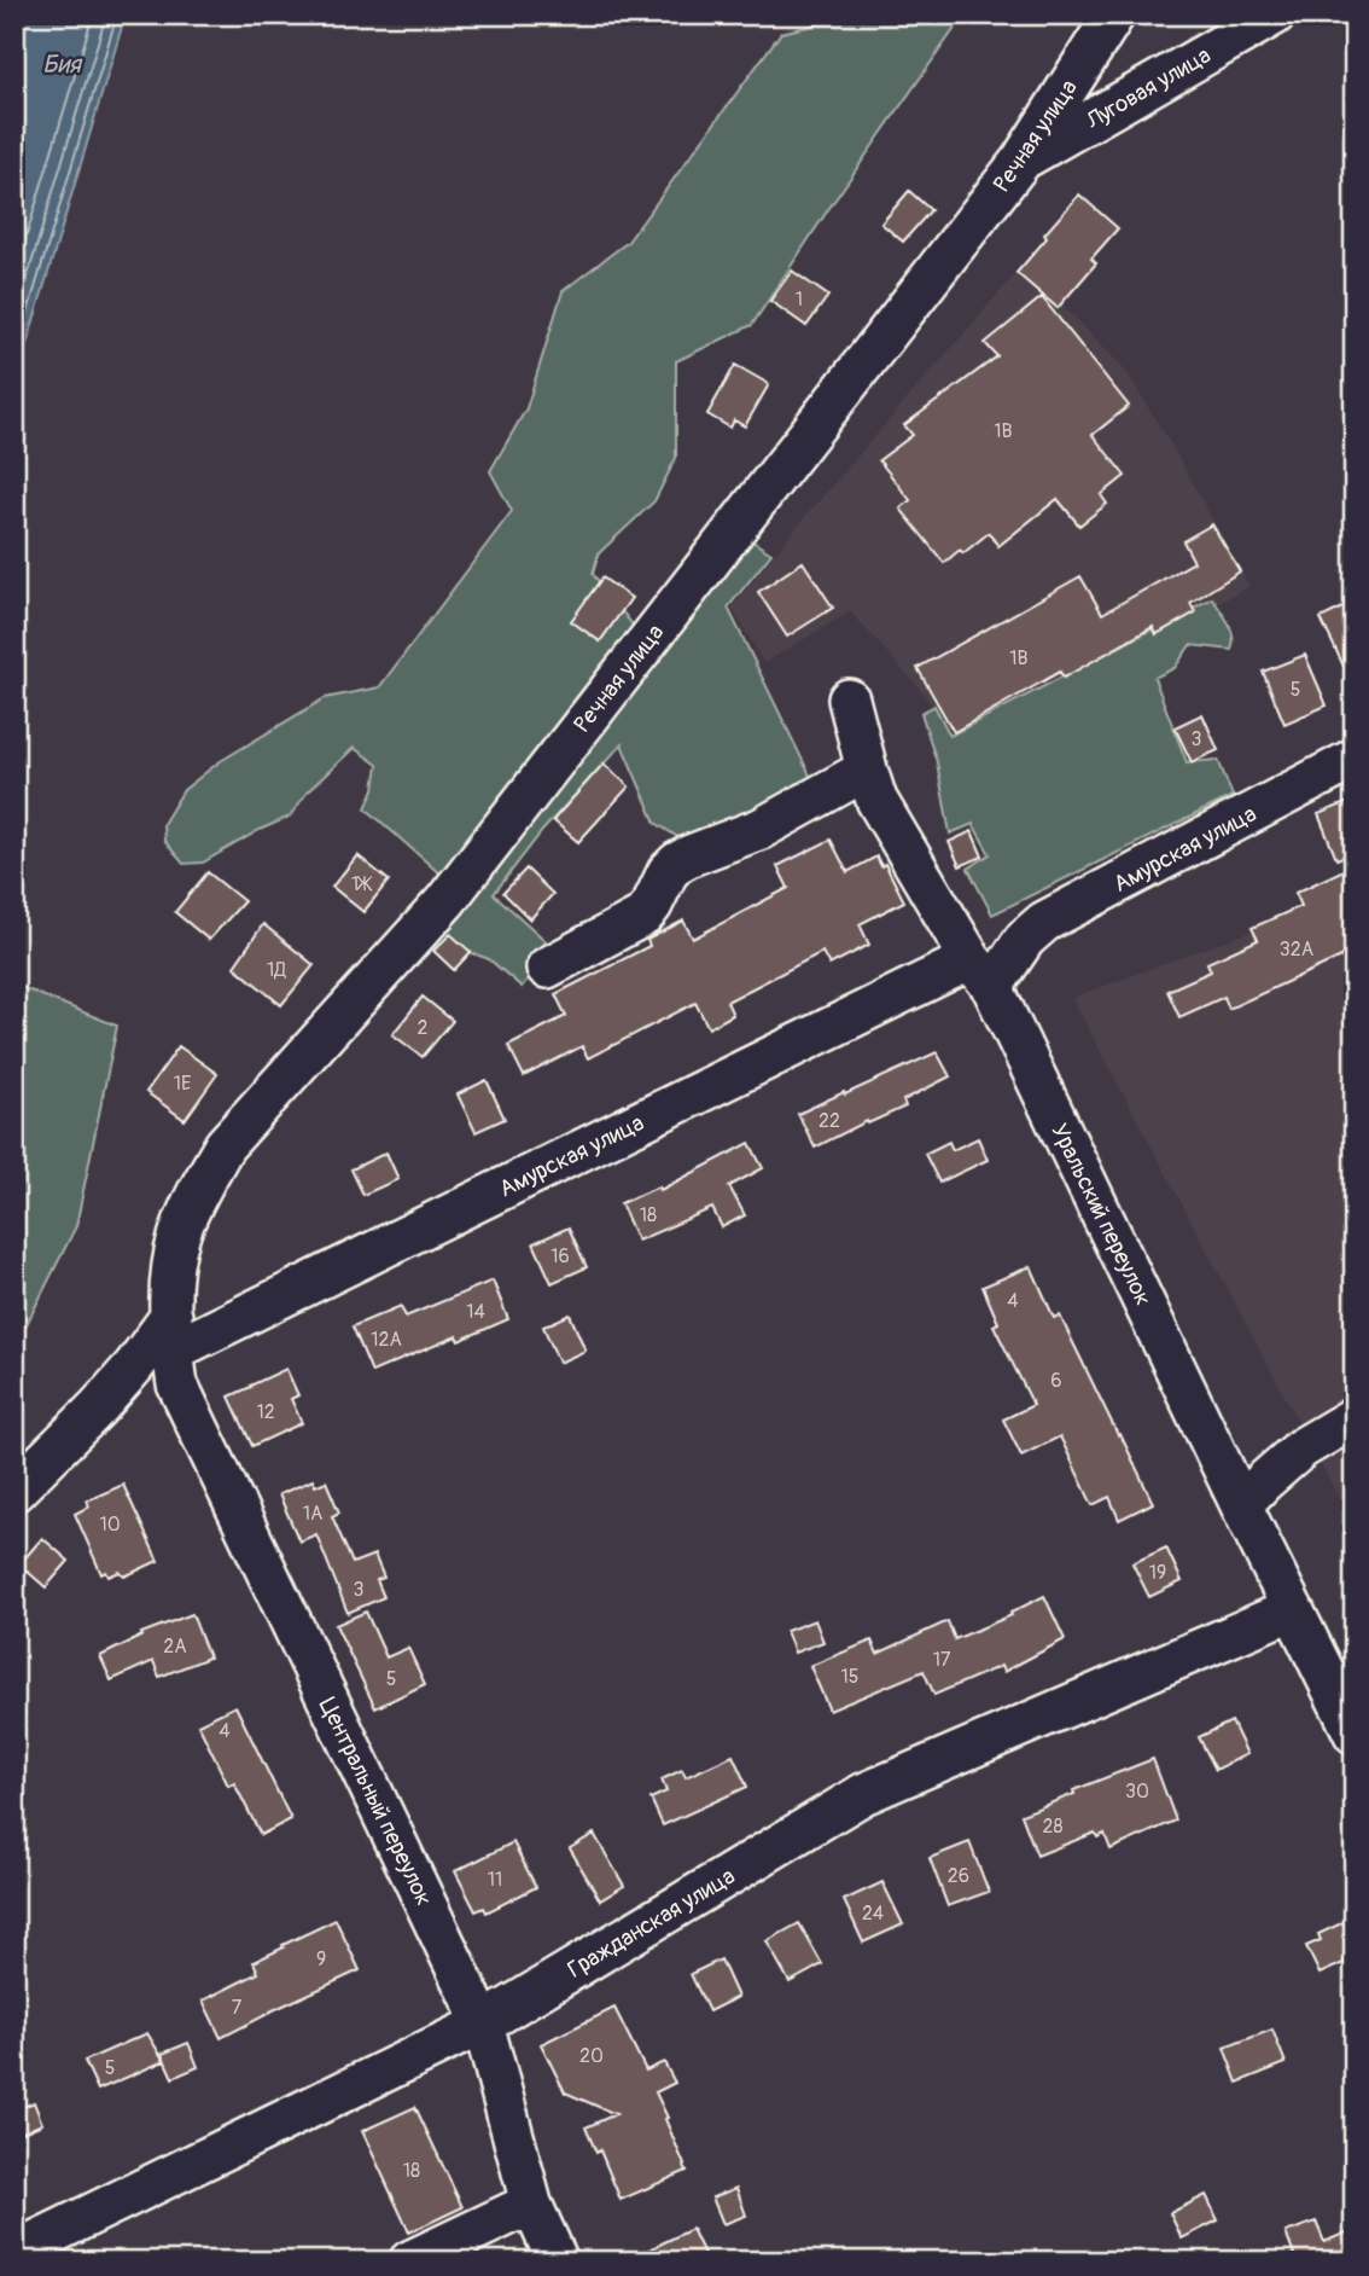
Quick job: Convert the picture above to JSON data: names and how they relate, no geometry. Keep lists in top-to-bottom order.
{
  "streets": {
    "street": [
      "Луговая улица",
      "Речная улица",
      "Амурская улица",
      "Уральский переулок",
      "Центральный переулок",
      "Гражданская улица"
    ]
  },
  "crossings": [
    ["Луговая улица", "Речная улица"],
    ["Речная улица", "Амурская улица"],
    ["Речная улица", "Центральный переулок"],
    ["Амурская улица", "Уральский переулок"],
    ["Амурская улица", "Центральный переулок"],
    ["Уральский переулок", "Гражданская улица"],
    ["Центральный переулок", "Гражданская улица"]
  ],
  "water": ["Бия"],
  "house_numbers": [
    "1",
    "1В",
    "1В",
    "5",
    "3",
    "1Ж",
    "32А",
    "1Д",
    "2",
    "1Е",
    "22",
    "18",
    "16",
    "4",
    "14",
    "12А",
    "6",
    "12",
    "1А",
    "10",
    "19",
    "3",
    "2А",
    "17",
    "15",
    "5",
    "4",
    "30",
    "28",
    "26",
    "11",
    "24",
    "9",
    "7",
    "20",
    "5",
    "18"
  ]
}
